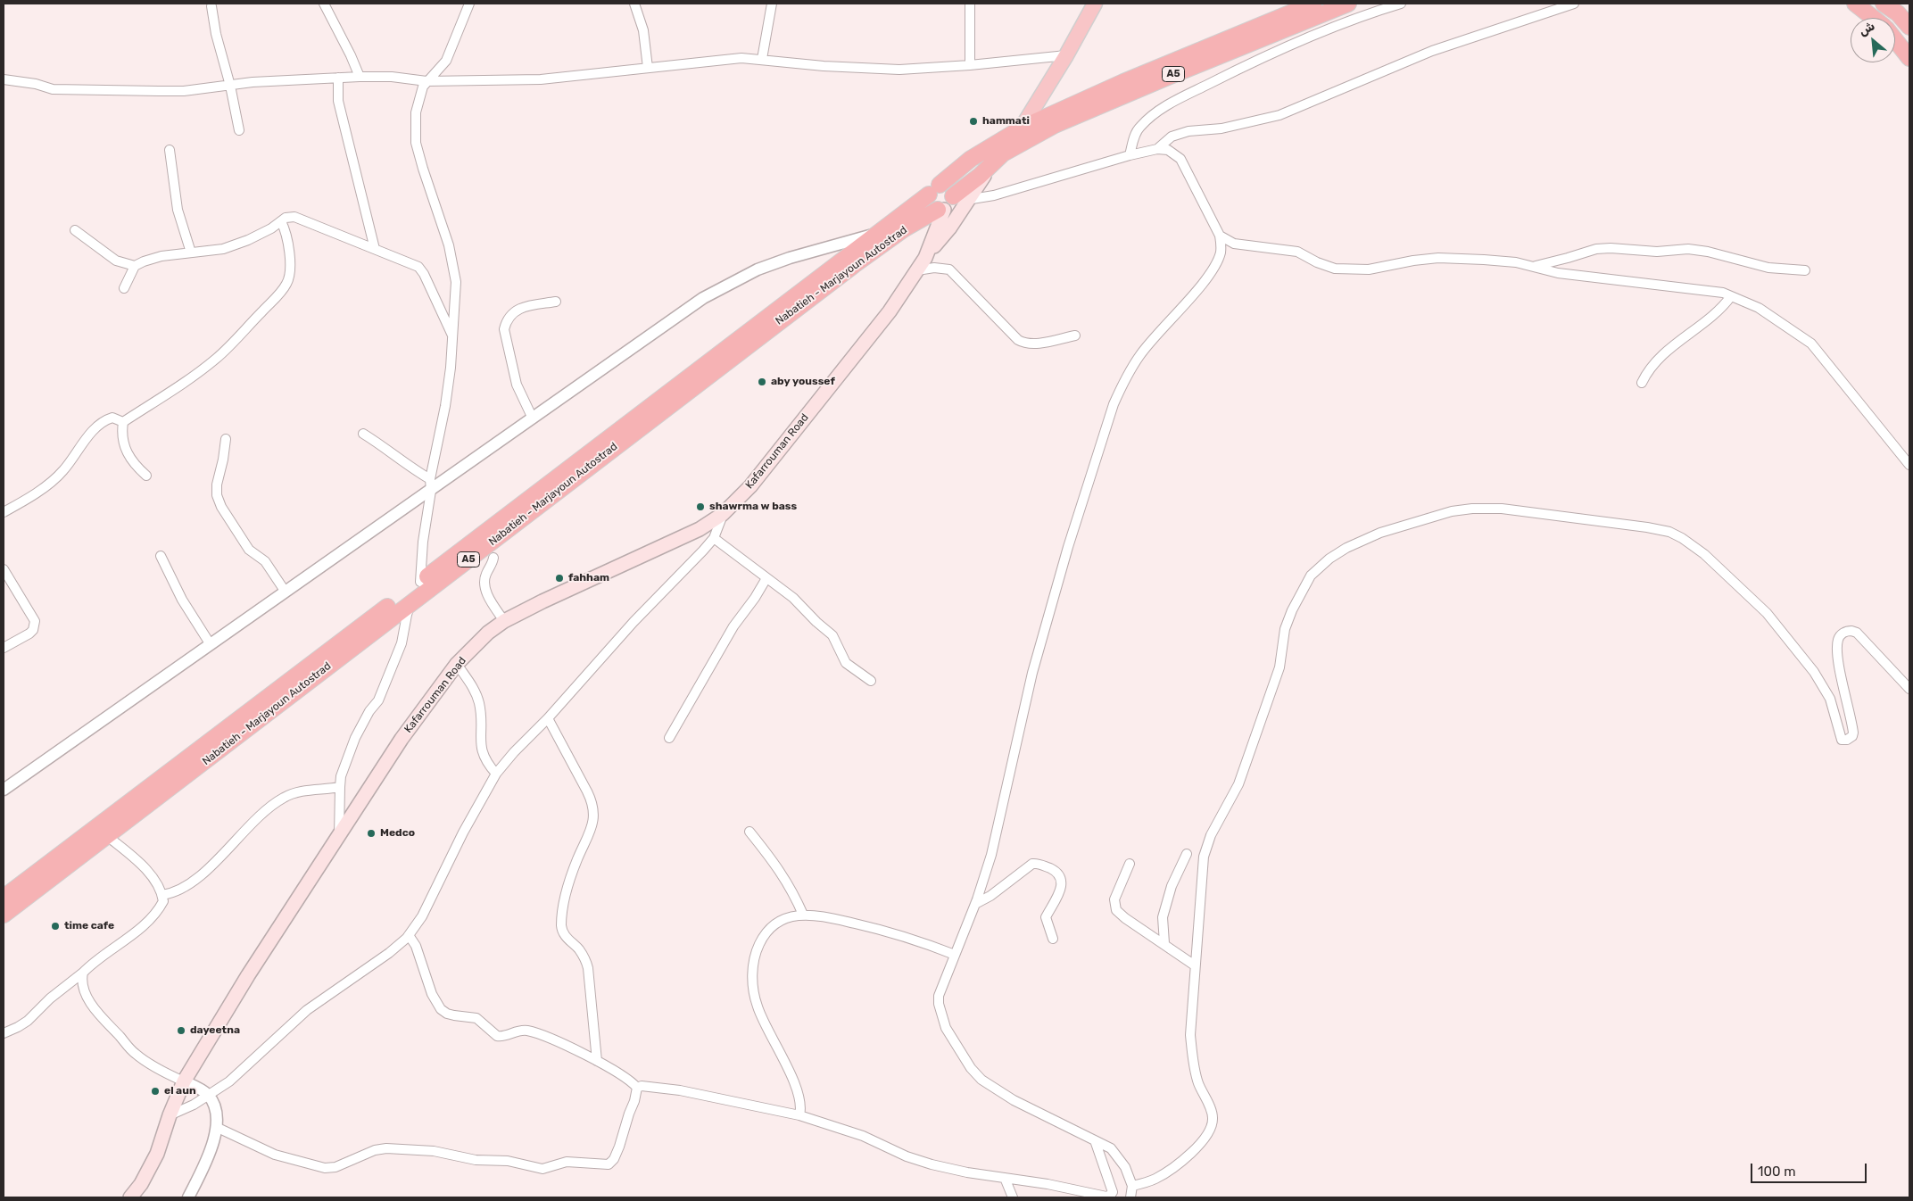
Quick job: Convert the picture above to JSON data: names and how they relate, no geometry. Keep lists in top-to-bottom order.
{
  "streets": {
    "highway": ["A5", "Nabatieh - Marjayoun Autostrad"],
    "main road": ["Kafarrouman Road"]
  },
  "crossings": [
    ["Nabatieh - Marjayoun Autostrad", "Kafarrouman Road"]
  ],
  "places": [
    "hammati",
    "aby youssef",
    "shawrma w bass",
    "fahham",
    "Medco",
    "time cafe",
    "dayeetna",
    "el aun"
  ],
  "scale_bar": "100 m",
  "north": "top left"
}
